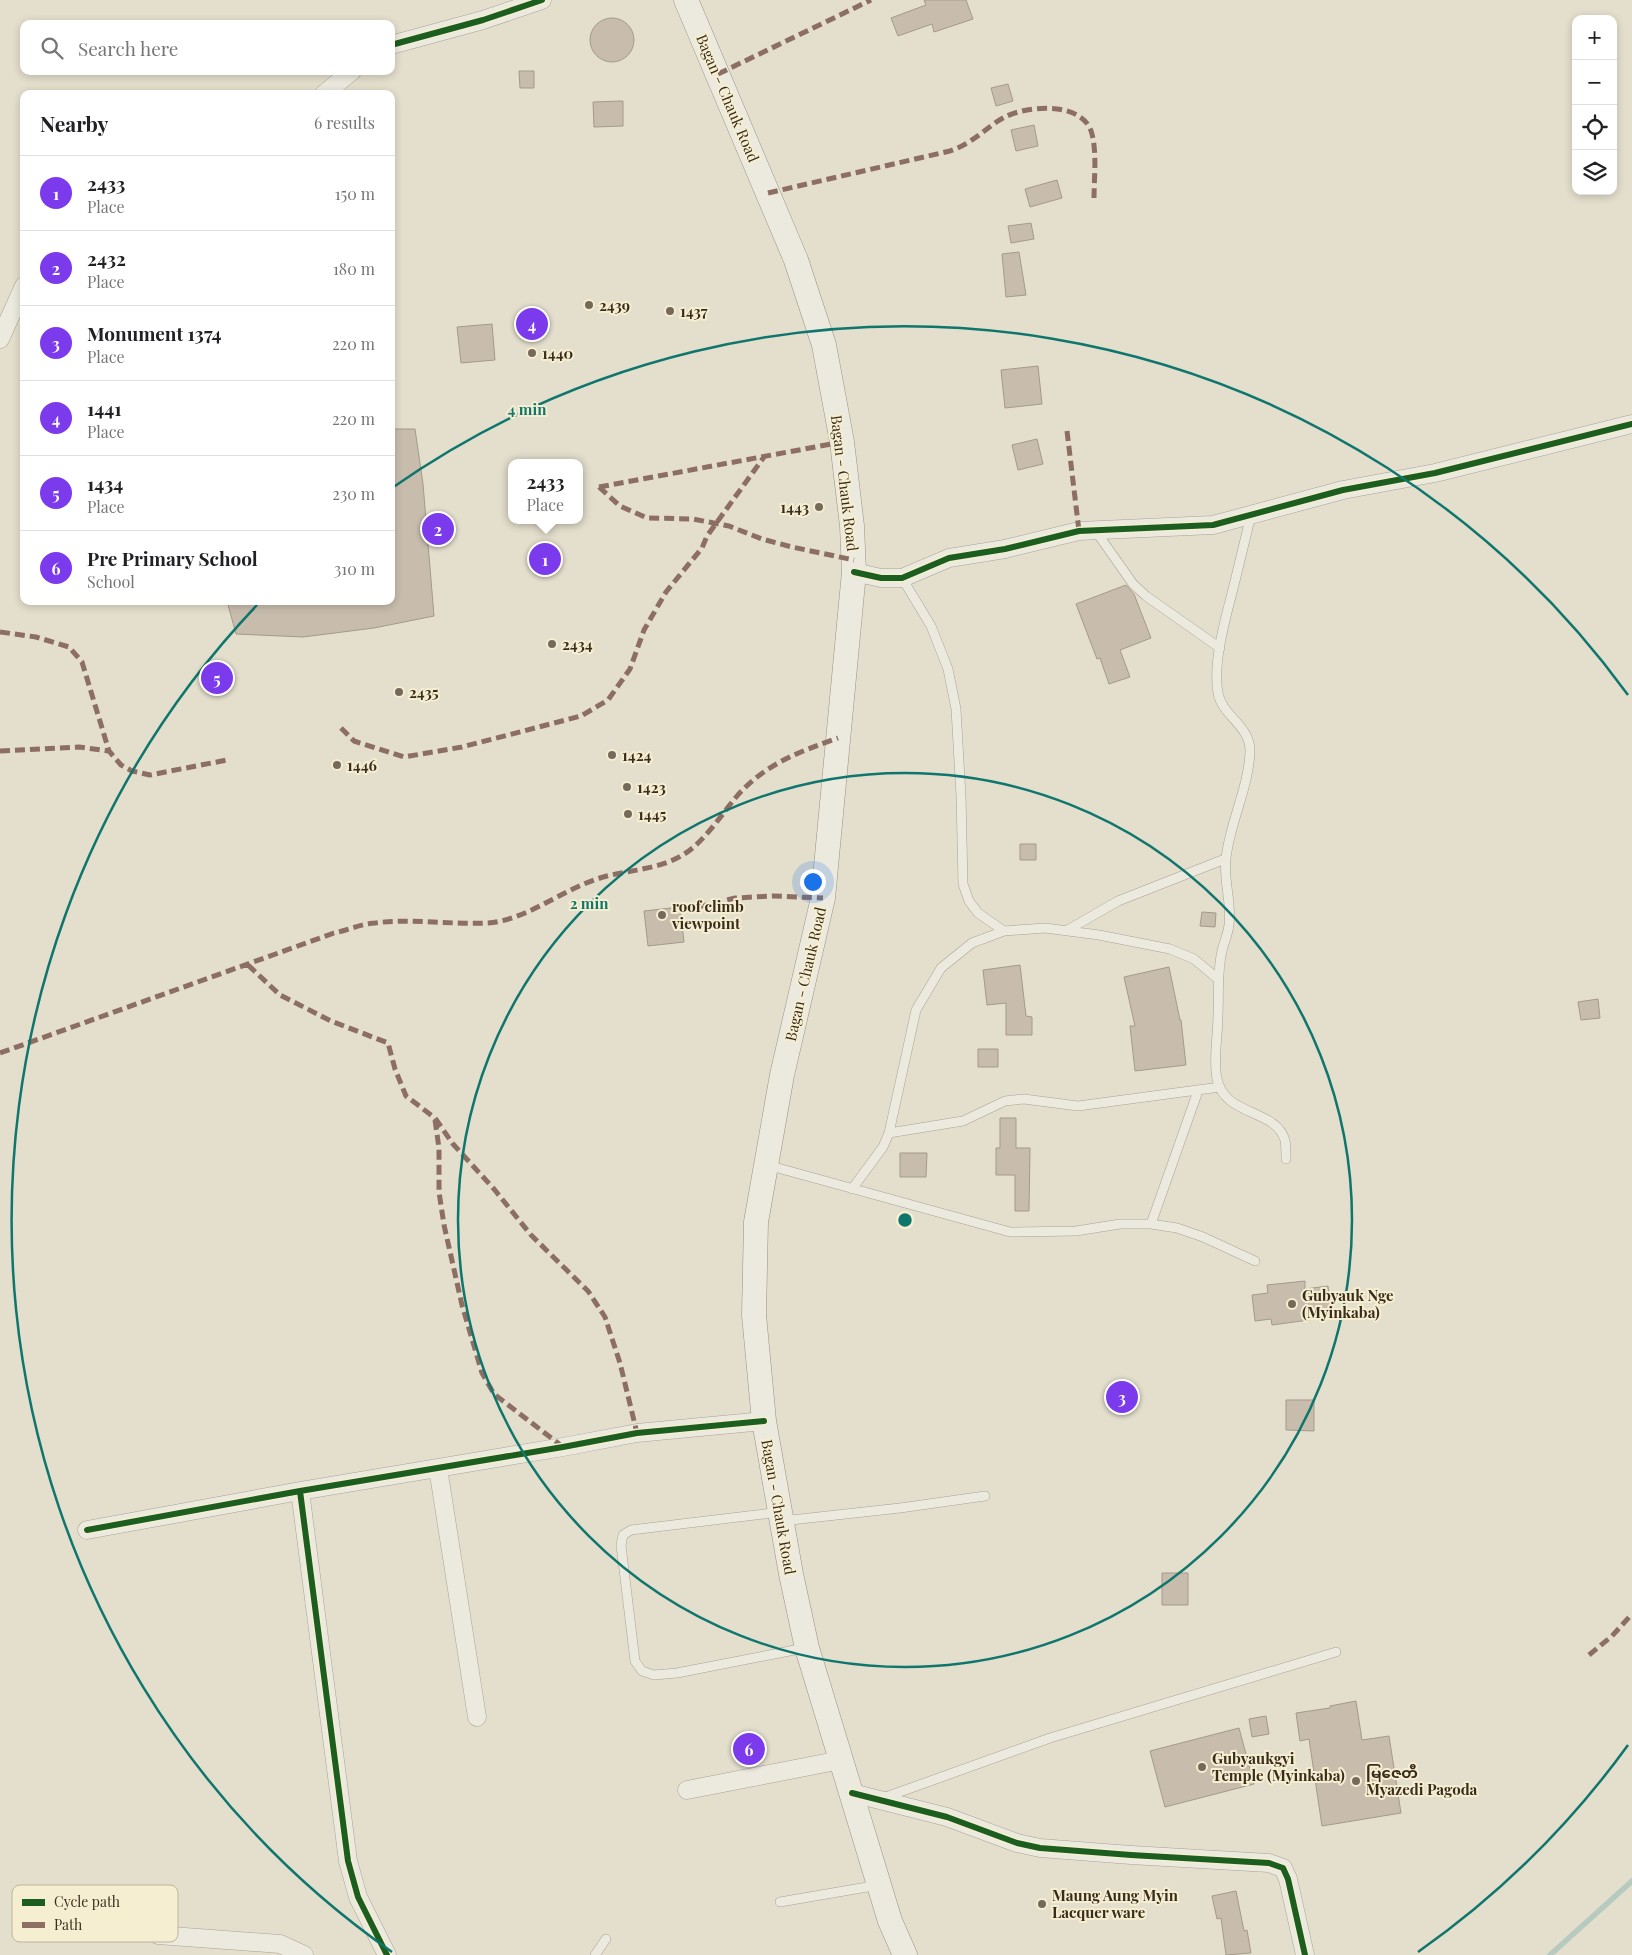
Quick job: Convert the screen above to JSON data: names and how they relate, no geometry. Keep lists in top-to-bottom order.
{
  "streets": {
    "main road": ["Bagan - Chauk Road"]
  },
  "places": [
    "2439",
    "1437",
    "1440",
    "1443",
    "2434",
    "2435",
    "1424",
    "1446",
    "1423",
    "1445",
    "roof climb viewpoint",
    "Gubyauk Nge (Myinkaba)",
    "Gubyaukgyi Temple (Myinkaba)",
    "မြဇေတီ Myazedi Pagoda",
    "Maung Aung Myin Lacquer ware"
  ],
  "legend": ["Cycle path", "Path"],
  "page": {
    "map_buttons": ["+", "−"],
    "search": "Search here",
    "heading": ["Nearby", "6 results"],
    "list": [
      {
        "mark": "1",
        "name": "2433",
        "note": "Place",
        "value": "150 m"
      },
      {
        "mark": "2",
        "name": "2432",
        "note": "Place",
        "value": "180 m"
      },
      {
        "mark": "3",
        "name": "Monument 1374",
        "note": "Place",
        "value": "220 m"
      },
      {
        "mark": "4",
        "name": "1441",
        "note": "Place",
        "value": "220 m"
      },
      {
        "mark": "5",
        "name": "1434",
        "note": "Place",
        "value": "230 m"
      },
      {
        "mark": "6",
        "name": "Pre Primary School",
        "note": "School",
        "value": "310 m"
      }
    ],
    "pins": [
      "4",
      "2",
      "1",
      "5",
      "3",
      "6"
    ],
    "popup": ["2433", "Place"]
  },
  "rings": ["4 min", "2 min"]
}
